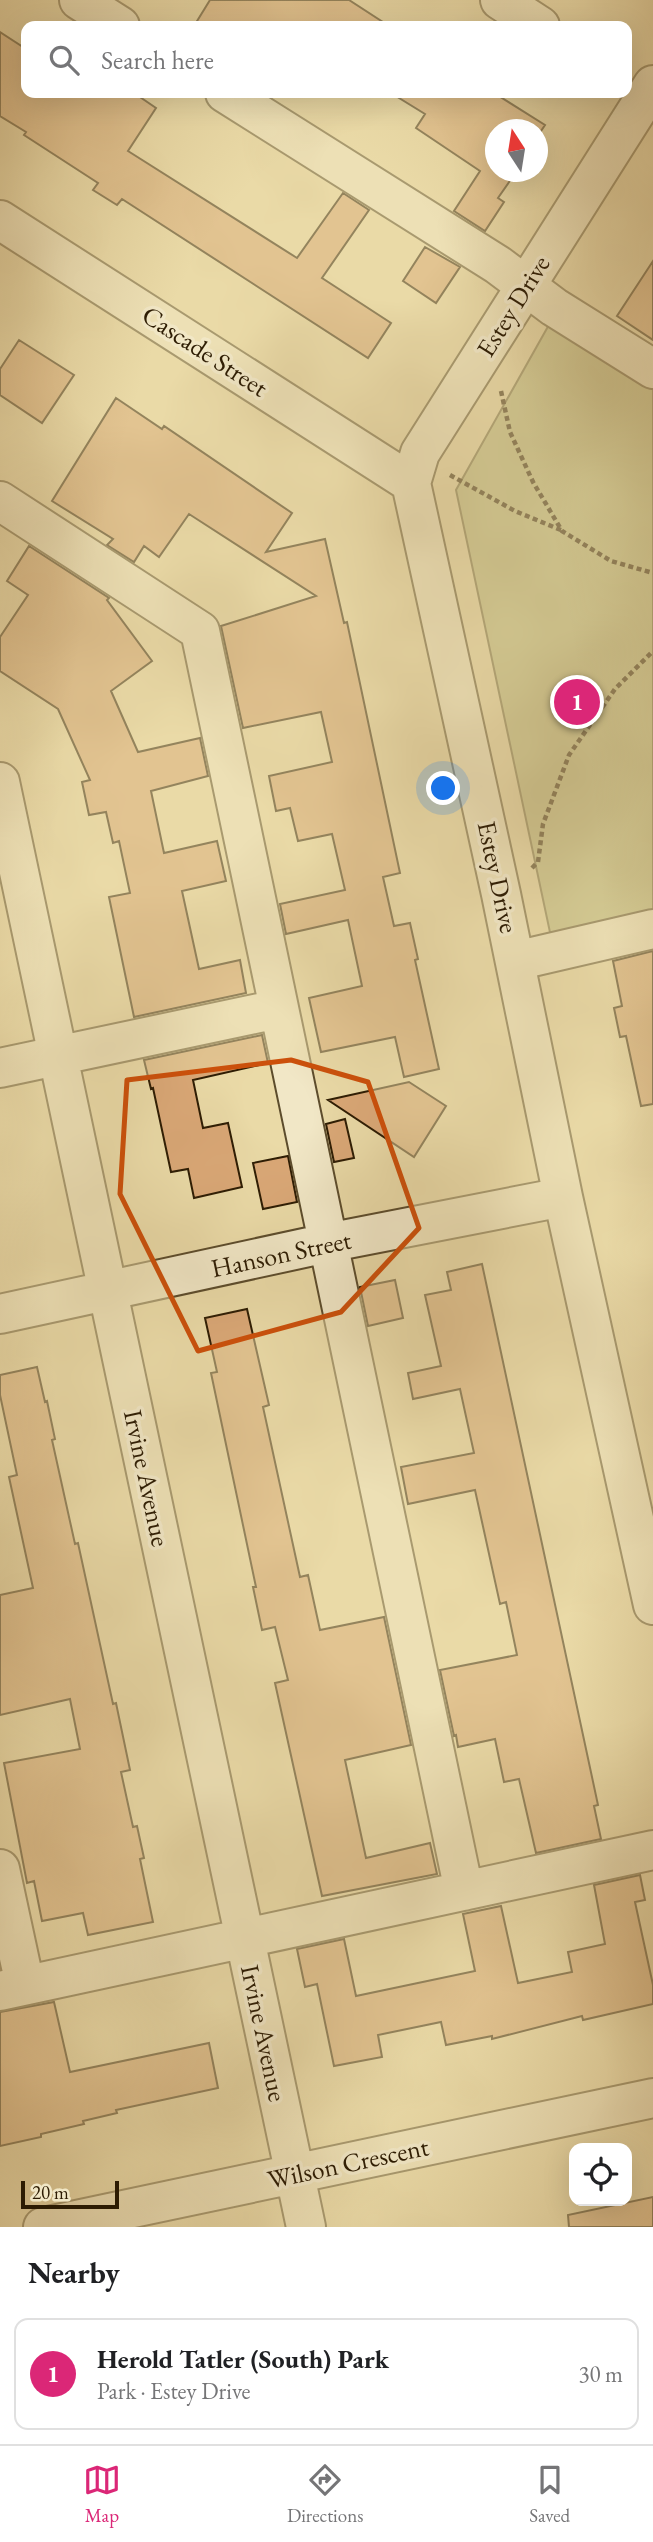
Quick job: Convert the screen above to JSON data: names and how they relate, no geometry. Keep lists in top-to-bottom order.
{
  "streets": {
    "street": [
      "Estey Drive",
      "Cascade Street",
      "Hanson Street",
      "Irvine Avenue",
      "Wilson Crescent"
    ]
  },
  "crossings": [
    ["Estey Drive", "Cascade Street"],
    ["Estey Drive", "Hanson Street"],
    ["Hanson Street", "Irvine Avenue"],
    ["Irvine Avenue", "Wilson Crescent"]
  ],
  "scale_bar": "20 m",
  "north": "top",
  "page": {
    "search": "Search here",
    "pins": "1",
    "scale": "20 m",
    "heading": "Nearby",
    "list": [
      {
        "mark": "1",
        "name": "Herold Tatler (South) Park",
        "note": "Park · Estey Drive",
        "value": "30 m"
      }
    ],
    "nav": ["Map", "Directions", "Saved"]
  }
}
